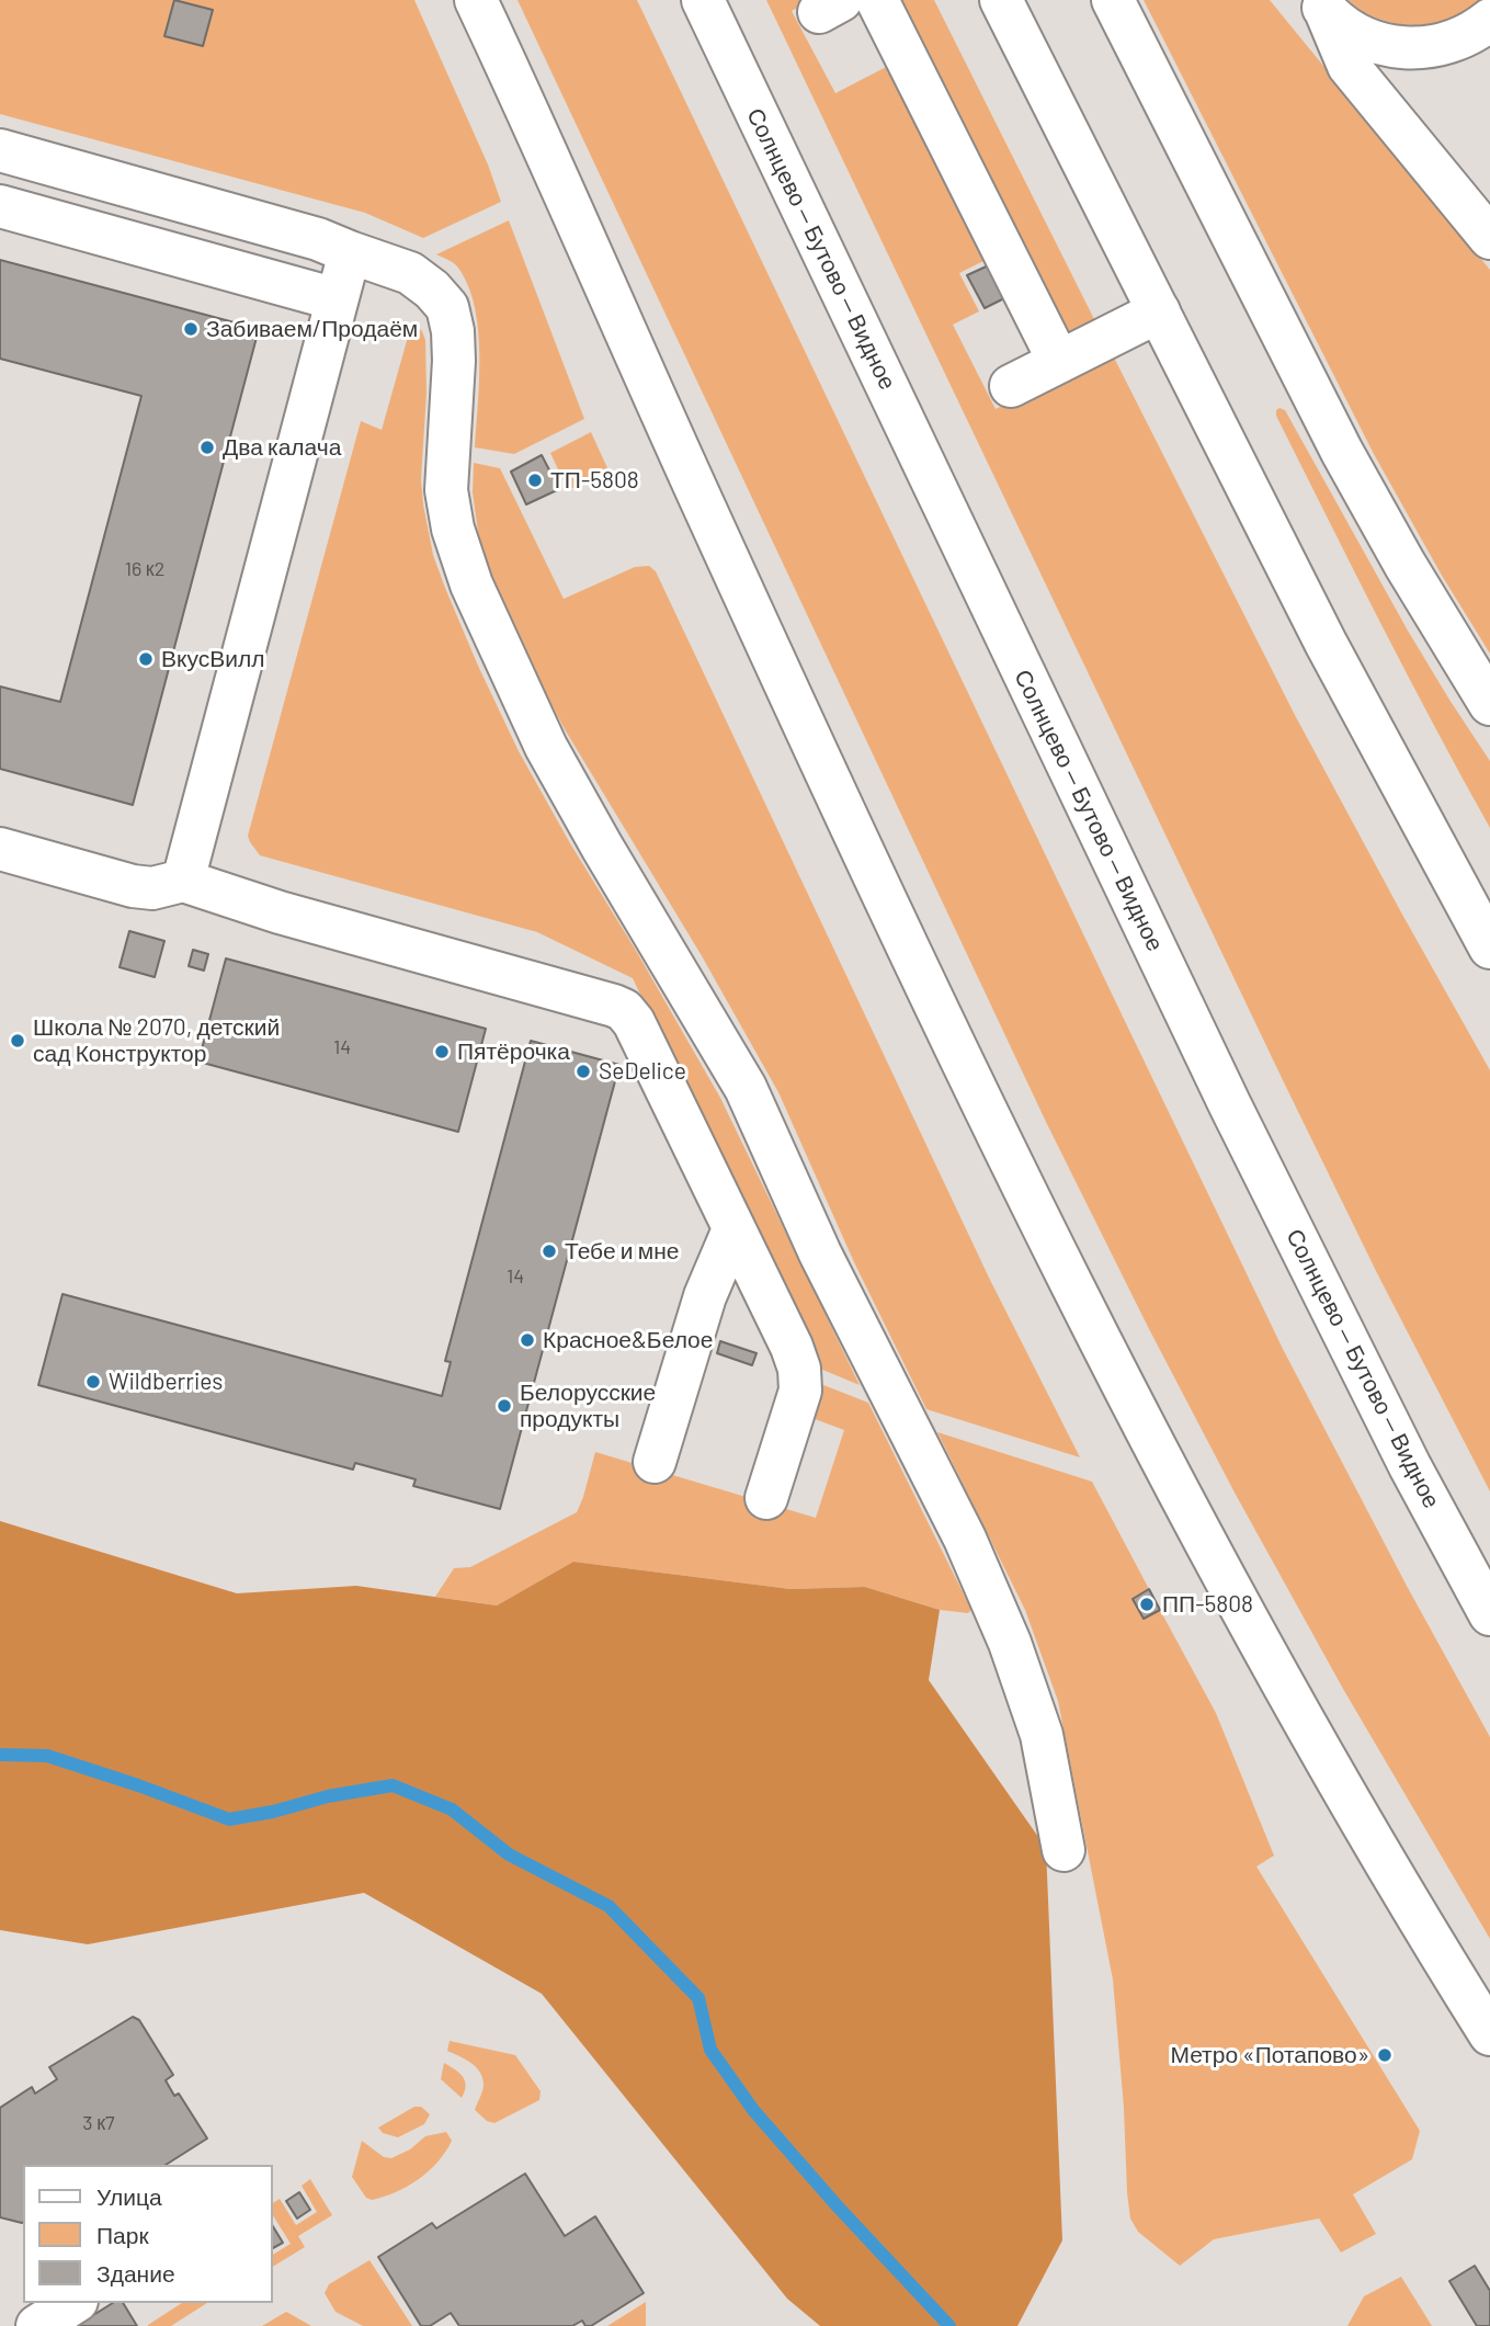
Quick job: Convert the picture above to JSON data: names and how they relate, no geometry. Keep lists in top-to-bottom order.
{
  "streets": {
    "main road": ["Солнцево — Бутово — Видное"]
  },
  "places": [
    "Забиваем/Продаём",
    "Два калача",
    "ТП-5808",
    "ВкусВилл",
    "Школа № 2070, детский сад Конструктор",
    "Пятёрочка",
    "SeDelice",
    "Тебе и мне",
    "Красное&Белое",
    "Wildberries",
    "Белорусские продукты",
    "ПП-5808",
    "Метро «Потапово»"
  ],
  "house_numbers": [
    "16 к2",
    "14",
    "14",
    "3 к7"
  ],
  "legend": ["Улица", "Парк", "Здание"]
}
